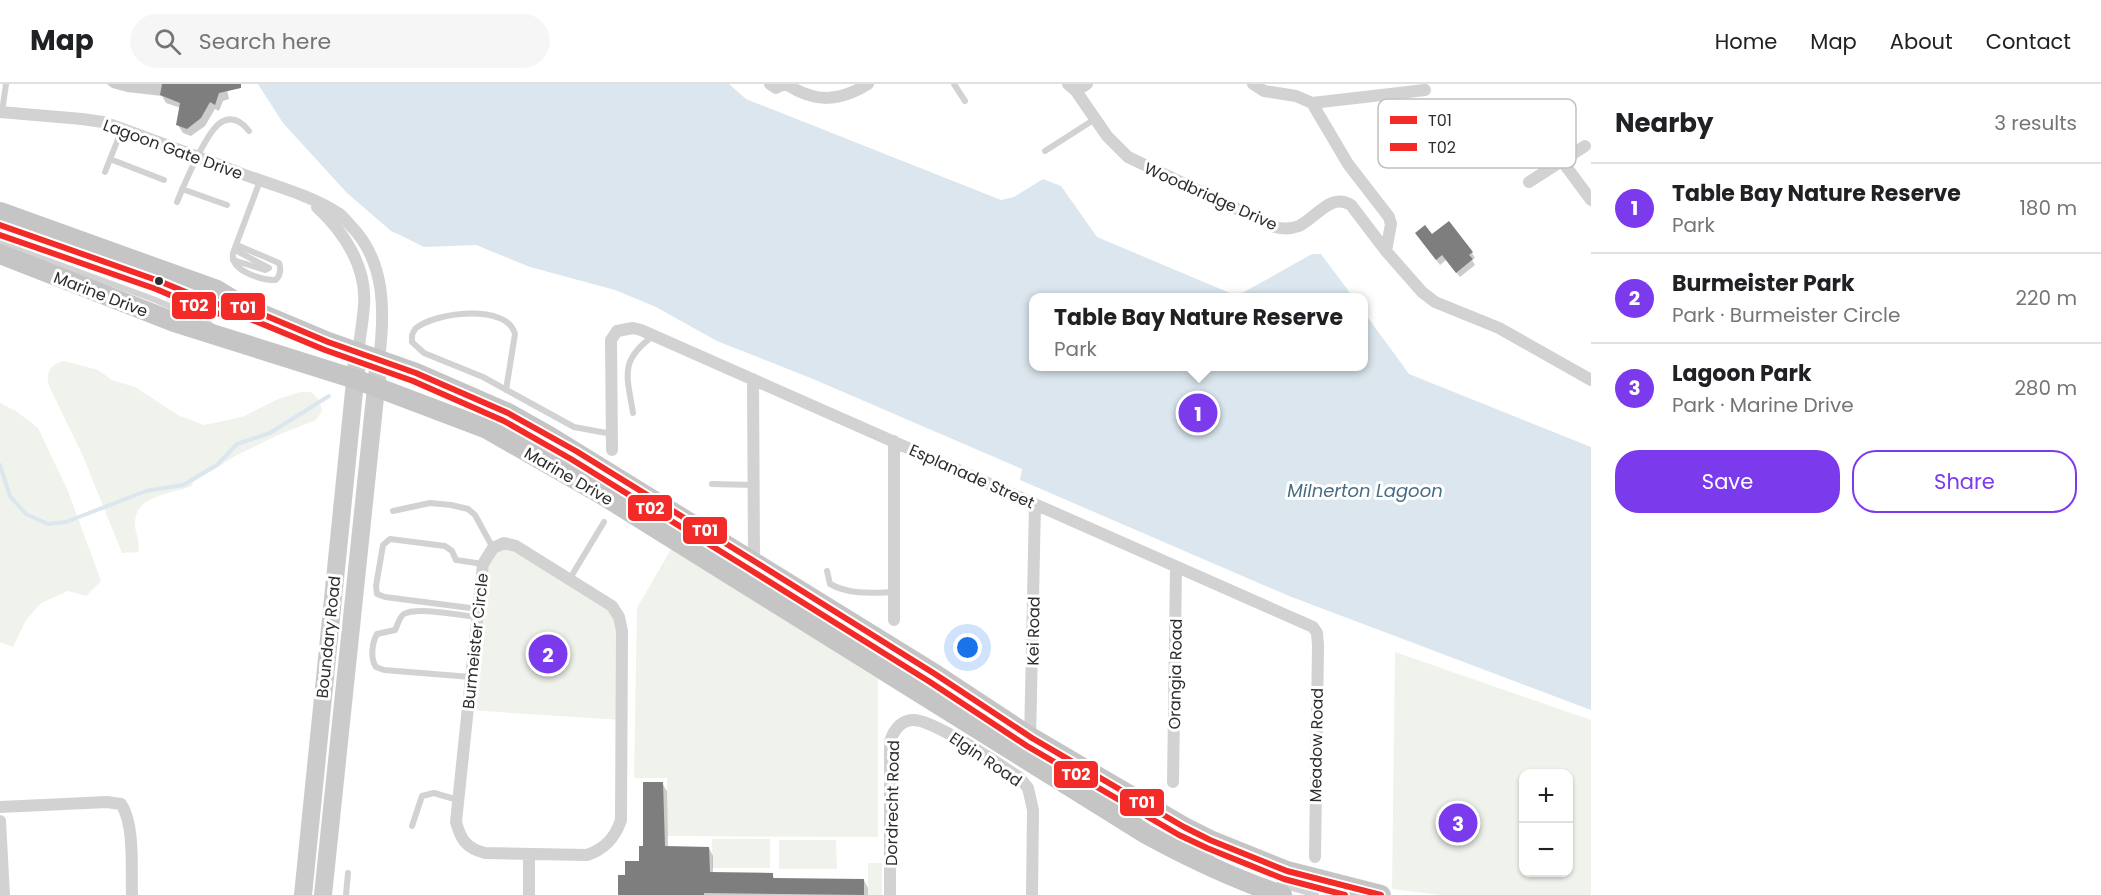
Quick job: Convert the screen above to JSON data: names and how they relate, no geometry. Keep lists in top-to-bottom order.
{
  "streets": {
    "main road": ["Lagoon Gate Drive", "Marine Drive", "Boundary Road"],
    "street": [
      "Woodbridge Drive",
      "Esplanade Street",
      "Kei Road",
      "Burmeister Circle",
      "Orangia Road",
      "Meadow Road",
      "Elgin Road",
      "Dordrecht Road"
    ]
  },
  "crossings": [
    ["Lagoon Gate Drive", "Marine Drive"],
    ["Lagoon Gate Drive", "Boundary Road"],
    ["Marine Drive", "Kei Road"],
    ["Marine Drive", "Boundary Road"],
    ["Esplanade Street", "Kei Road"],
    ["Esplanade Street", "Orangia Road"],
    ["Esplanade Street", "Meadow Road"],
    ["Elgin Road", "Dordrecht Road"]
  ],
  "water": ["Milnerton Lagoon"],
  "lines": ["transit line T01", "transit line T02"],
  "legend": ["T01", "T02"],
  "page": {
    "header": "Map",
    "search": "Search here",
    "nav": [
      "Home",
      "Map",
      "About",
      "Contact"
    ],
    "heading": ["Nearby", "3 results"],
    "list": [
      {
        "mark": "1",
        "name": "Table Bay Nature Reserve",
        "note": "Park",
        "value": "180 m"
      },
      {
        "mark": "2",
        "name": "Burmeister Park",
        "note": "Park · Burmeister Circle",
        "value": "220 m"
      },
      {
        "mark": "3",
        "name": "Lagoon Park",
        "note": "Park · Marine Drive",
        "value": "280 m"
      }
    ],
    "popup": ["Table Bay Nature Reserve", "Park"],
    "pins": ["1", "2", "3"],
    "buttons": ["Save", "Share"],
    "map_buttons": ["+", "−"]
  }
}
